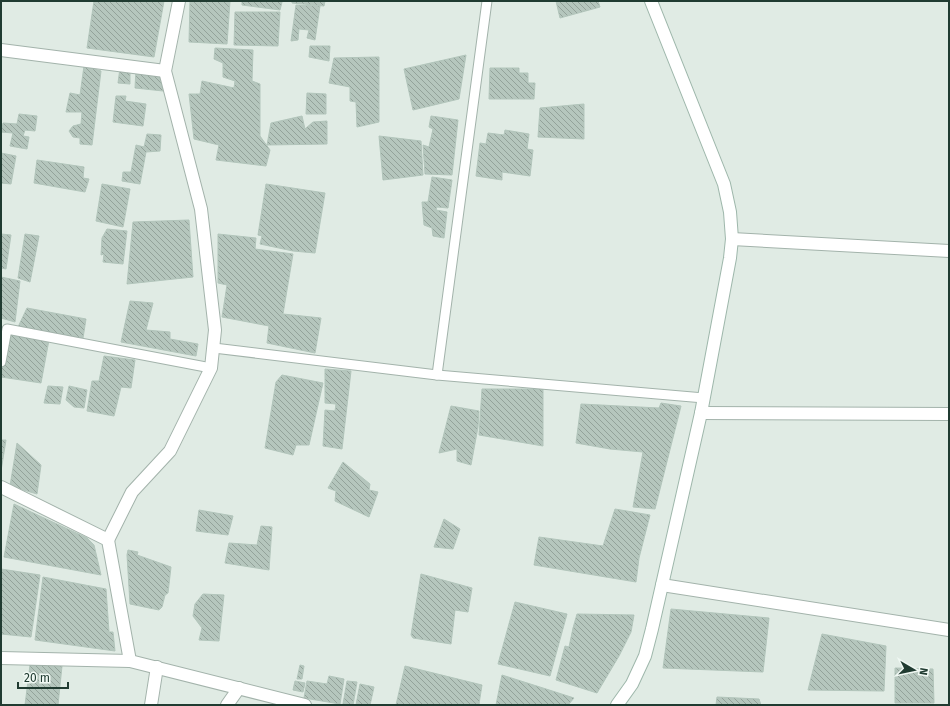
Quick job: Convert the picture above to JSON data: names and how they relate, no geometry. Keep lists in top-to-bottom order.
{
  "scale_bar": "20 m",
  "north": "right"
}
